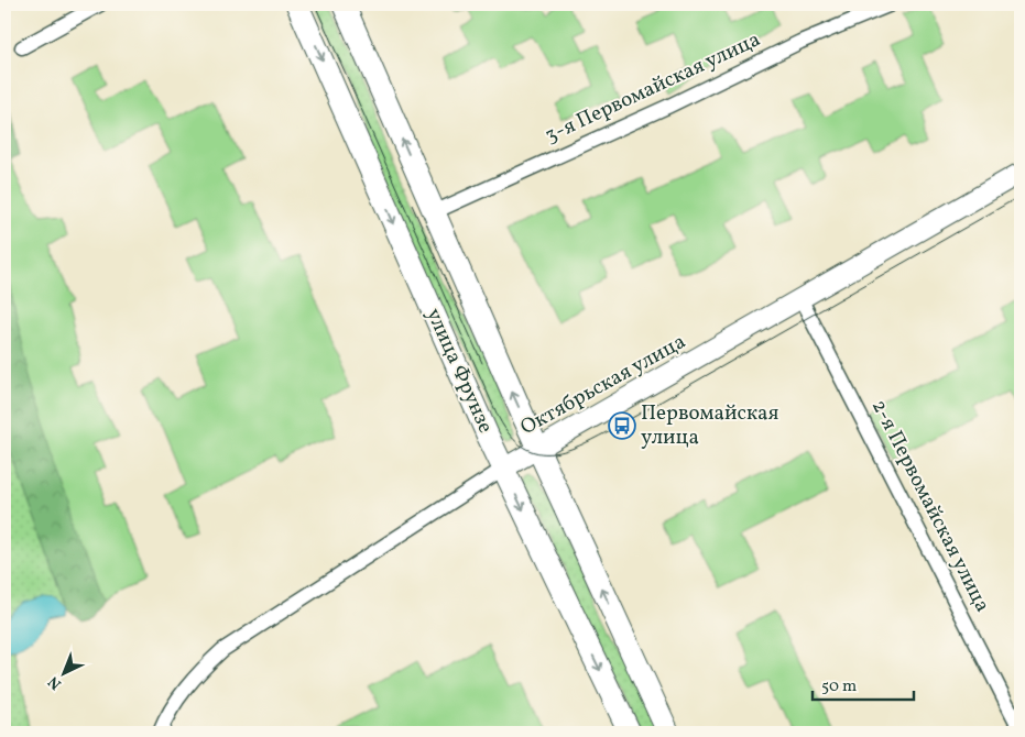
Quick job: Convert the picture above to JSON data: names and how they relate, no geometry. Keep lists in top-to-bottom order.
{
  "streets": {
    "main road": ["улица Фрунзе", "Октябрьская улица"],
    "street": ["3-я Первомайская улица", "2-я Первомайская улица"]
  },
  "crossings": [
    ["3-я Первомайская улица", "улица Фрунзе"],
    ["улица Фрунзе", "Октябрьская улица"],
    ["Октябрьская улица", "2-я Первомайская улица"]
  ],
  "places": {
    "bus stop": ["Первомайская улица"]
  },
  "scale_bar": "50 m",
  "north": "bottom left"
}
